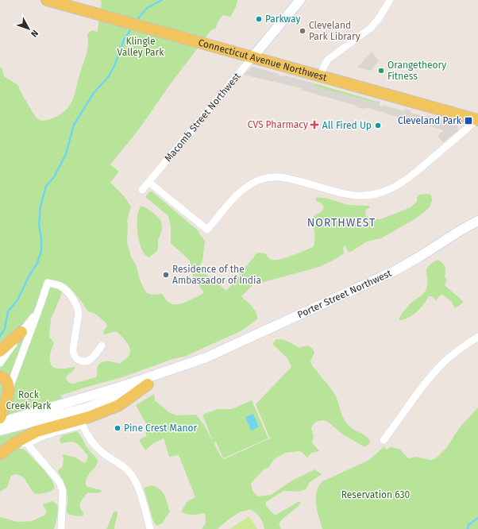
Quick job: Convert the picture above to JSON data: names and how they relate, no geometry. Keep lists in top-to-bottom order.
{
  "streets": {
    "main road": ["Connecticut Avenue Northwest", "Macomb Street Northwest", "Porter Street Northwest"]
  },
  "crossings": [
    ["Connecticut Avenue Northwest", "Macomb Street Northwest"]
  ],
  "districts": ["NORTHWEST"],
  "parks": ["Klingle Valley Park", "Rock Creek Park", "Reservation 630"],
  "places": {
    "other": [
      "Parkway",
      "Cleveland Park Library",
      "Orangetheory Fitness",
      "All Fired Up",
      "Residence of the Ambassador of India",
      "Pine Crest Manor"
    ],
    "transit": ["Cleveland Park"],
    "health": ["CVS Pharmacy"]
  },
  "north": "bottom right"
}
